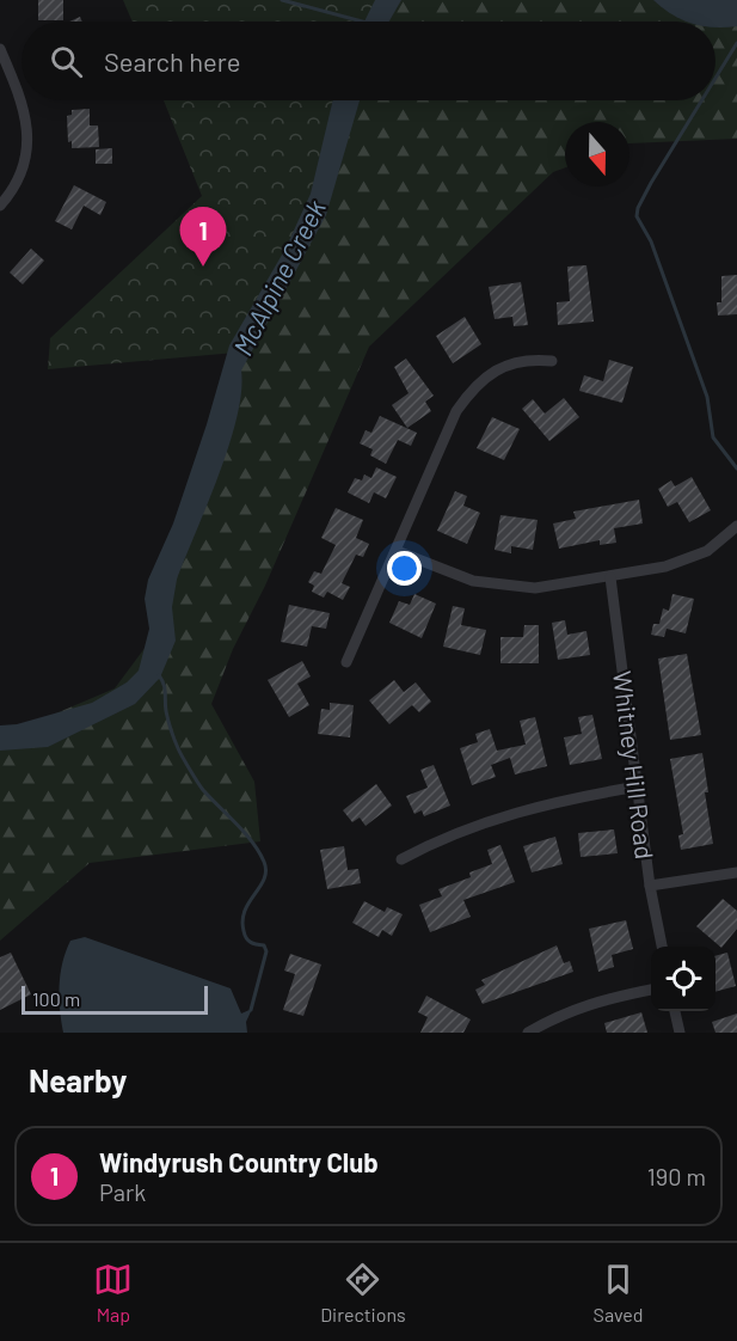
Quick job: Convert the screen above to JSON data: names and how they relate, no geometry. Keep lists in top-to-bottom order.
{
  "streets": {
    "street": ["Whitney Hill Road"]
  },
  "water": ["McAlpine Creek"],
  "scale_bar": "100 m",
  "north": "bottom",
  "page": {
    "search": "Search here",
    "pins": "1",
    "scale": "100 m",
    "heading": "Nearby",
    "list": [
      {
        "mark": "1",
        "name": "Windyrush Country Club",
        "note": "Park",
        "value": "190 m"
      }
    ],
    "nav": ["Map", "Directions", "Saved"]
  }
}
